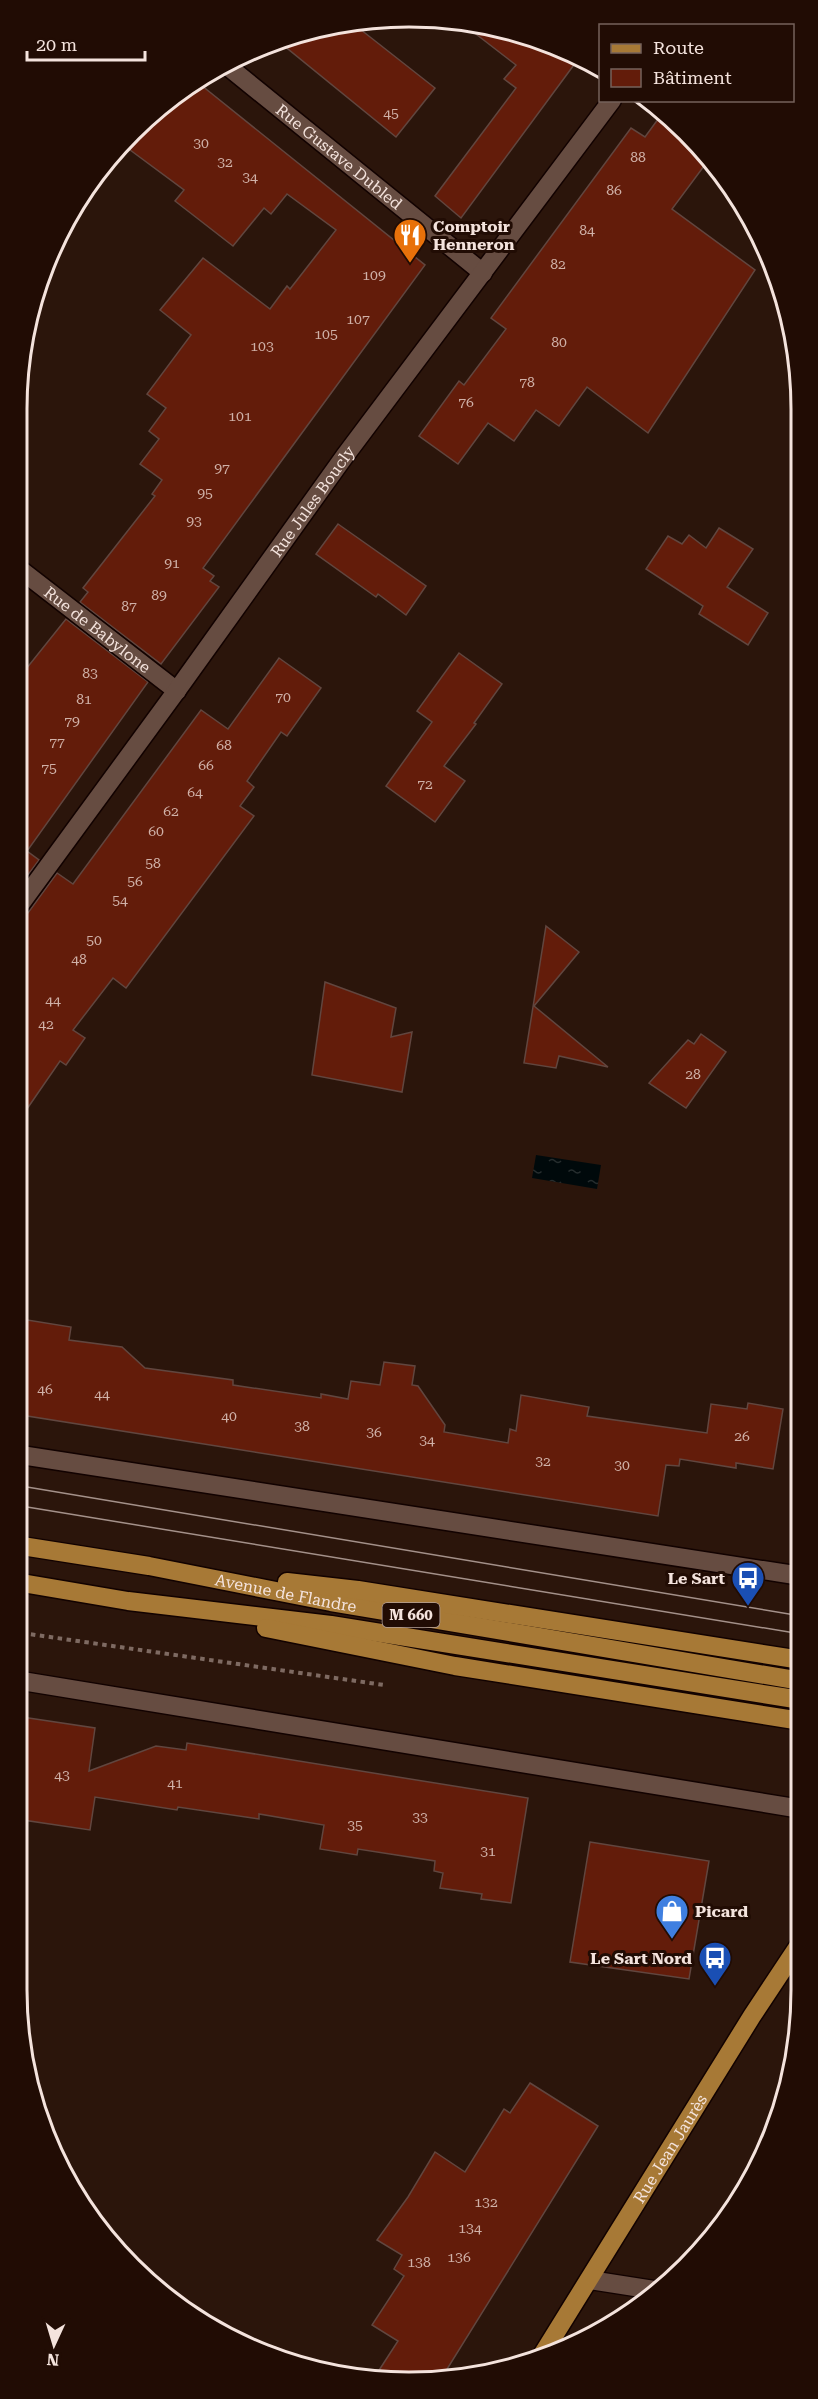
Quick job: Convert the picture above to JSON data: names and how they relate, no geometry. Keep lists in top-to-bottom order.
{
  "streets": {
    "main road": ["Avenue de Flandre", "M 660", "Rue Jean Jaurès"],
    "street": ["Rue Gustave Dubled", "Rue Jules Boucly", "Rue de Babylone"]
  },
  "crossings": [
    ["Rue Gustave Dubled", "Rue Jules Boucly"],
    ["Rue Jules Boucly", "Rue de Babylone"],
    ["Avenue de Flandre", "M 660"]
  ],
  "places": {
    "restaurant": ["Comptoir Henneron"],
    "bus stop": ["Le Sart", "Le Sart Nord"],
    "shop": ["Picard"]
  },
  "house_numbers": [
    "45",
    "30",
    "88",
    "32",
    "34",
    "86",
    "84",
    "82",
    "109",
    "107",
    "105",
    "80",
    "103",
    "78",
    "76",
    "101",
    "97",
    "95",
    "93",
    "91",
    "89",
    "87",
    "83",
    "70",
    "81",
    "79",
    "77",
    "68",
    "66",
    "75",
    "72",
    "64",
    "62",
    "60",
    "58",
    "56",
    "54",
    "50",
    "48",
    "44",
    "42",
    "28",
    "46",
    "44",
    "40",
    "38",
    "36",
    "26",
    "34",
    "32",
    "30",
    "43",
    "41",
    "33",
    "35",
    "31",
    "132",
    "134",
    "136",
    "138"
  ],
  "legend": ["Route", "Bâtiment"],
  "scale_bar": "20 m",
  "north": "bottom"
}
